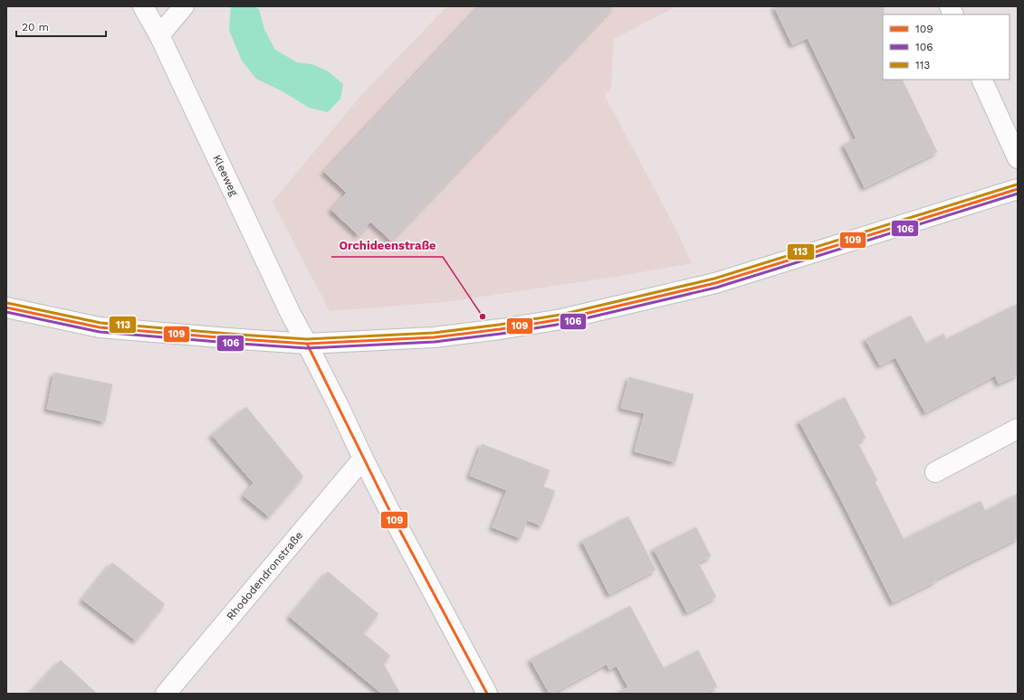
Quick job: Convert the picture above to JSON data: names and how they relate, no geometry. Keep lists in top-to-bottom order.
{
  "streets": {
    "street": ["Kleeweg", "Rhododendronstraße"]
  },
  "crossings": [
    ["Kleeweg", "Rhododendronstraße"]
  ],
  "places": ["Orchideenstraße"],
  "lines": ["transit line 113", "transit line 109", "transit line 106"],
  "legend": ["109", "106", "113"],
  "scale_bar": "20 m"
}
